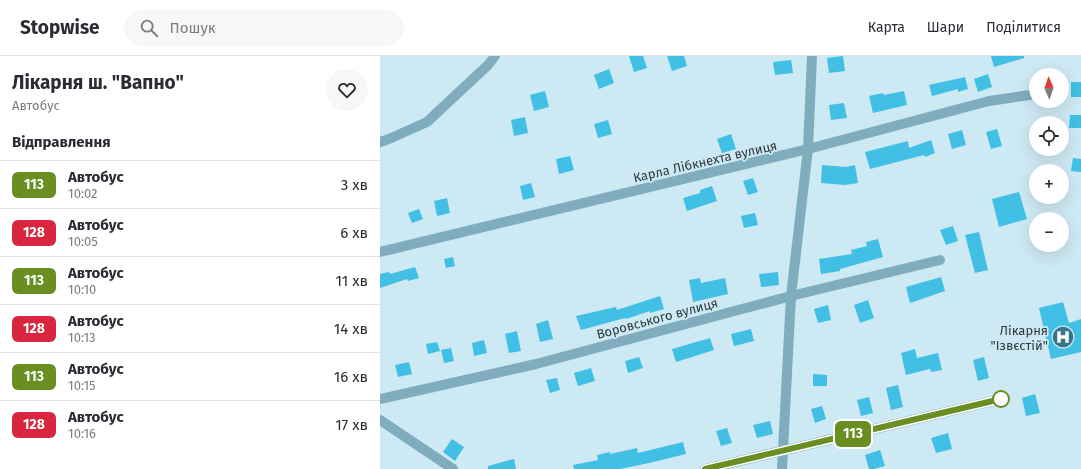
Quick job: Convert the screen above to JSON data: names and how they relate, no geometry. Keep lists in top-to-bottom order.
{
  "streets": {
    "street": ["Карла Лібкнехта вулиця", "Воровського вулиця"]
  },
  "places": {
    "hospital": ["Лікарня \"Ізвєстій\""]
  },
  "lines": ["bus line 113"],
  "north": "top",
  "page": {
    "header": "Stopwise",
    "search": "Пошук",
    "nav": ["Карта", "Шари", "Поділитися"],
    "heading": [
      ["Лікарня ш. \"Вапно\"", "Автобус"],
      "Відправлення"
    ],
    "on_map": "113",
    "map_buttons": ["+", "−"],
    "list": [
      {
        "mark": "113",
        "name": "Автобус",
        "note": "10:02",
        "value": "3 хв"
      },
      {
        "mark": "128",
        "name": "Автобус",
        "note": "10:05",
        "value": "6 хв"
      },
      {
        "mark": "113",
        "name": "Автобус",
        "note": "10:10",
        "value": "11 хв"
      },
      {
        "mark": "128",
        "name": "Автобус",
        "note": "10:13",
        "value": "14 хв"
      },
      {
        "mark": "113",
        "name": "Автобус",
        "note": "10:15",
        "value": "16 хв"
      },
      {
        "mark": "128",
        "name": "Автобус",
        "note": "10:16",
        "value": "17 хв"
      }
    ]
  }
}
